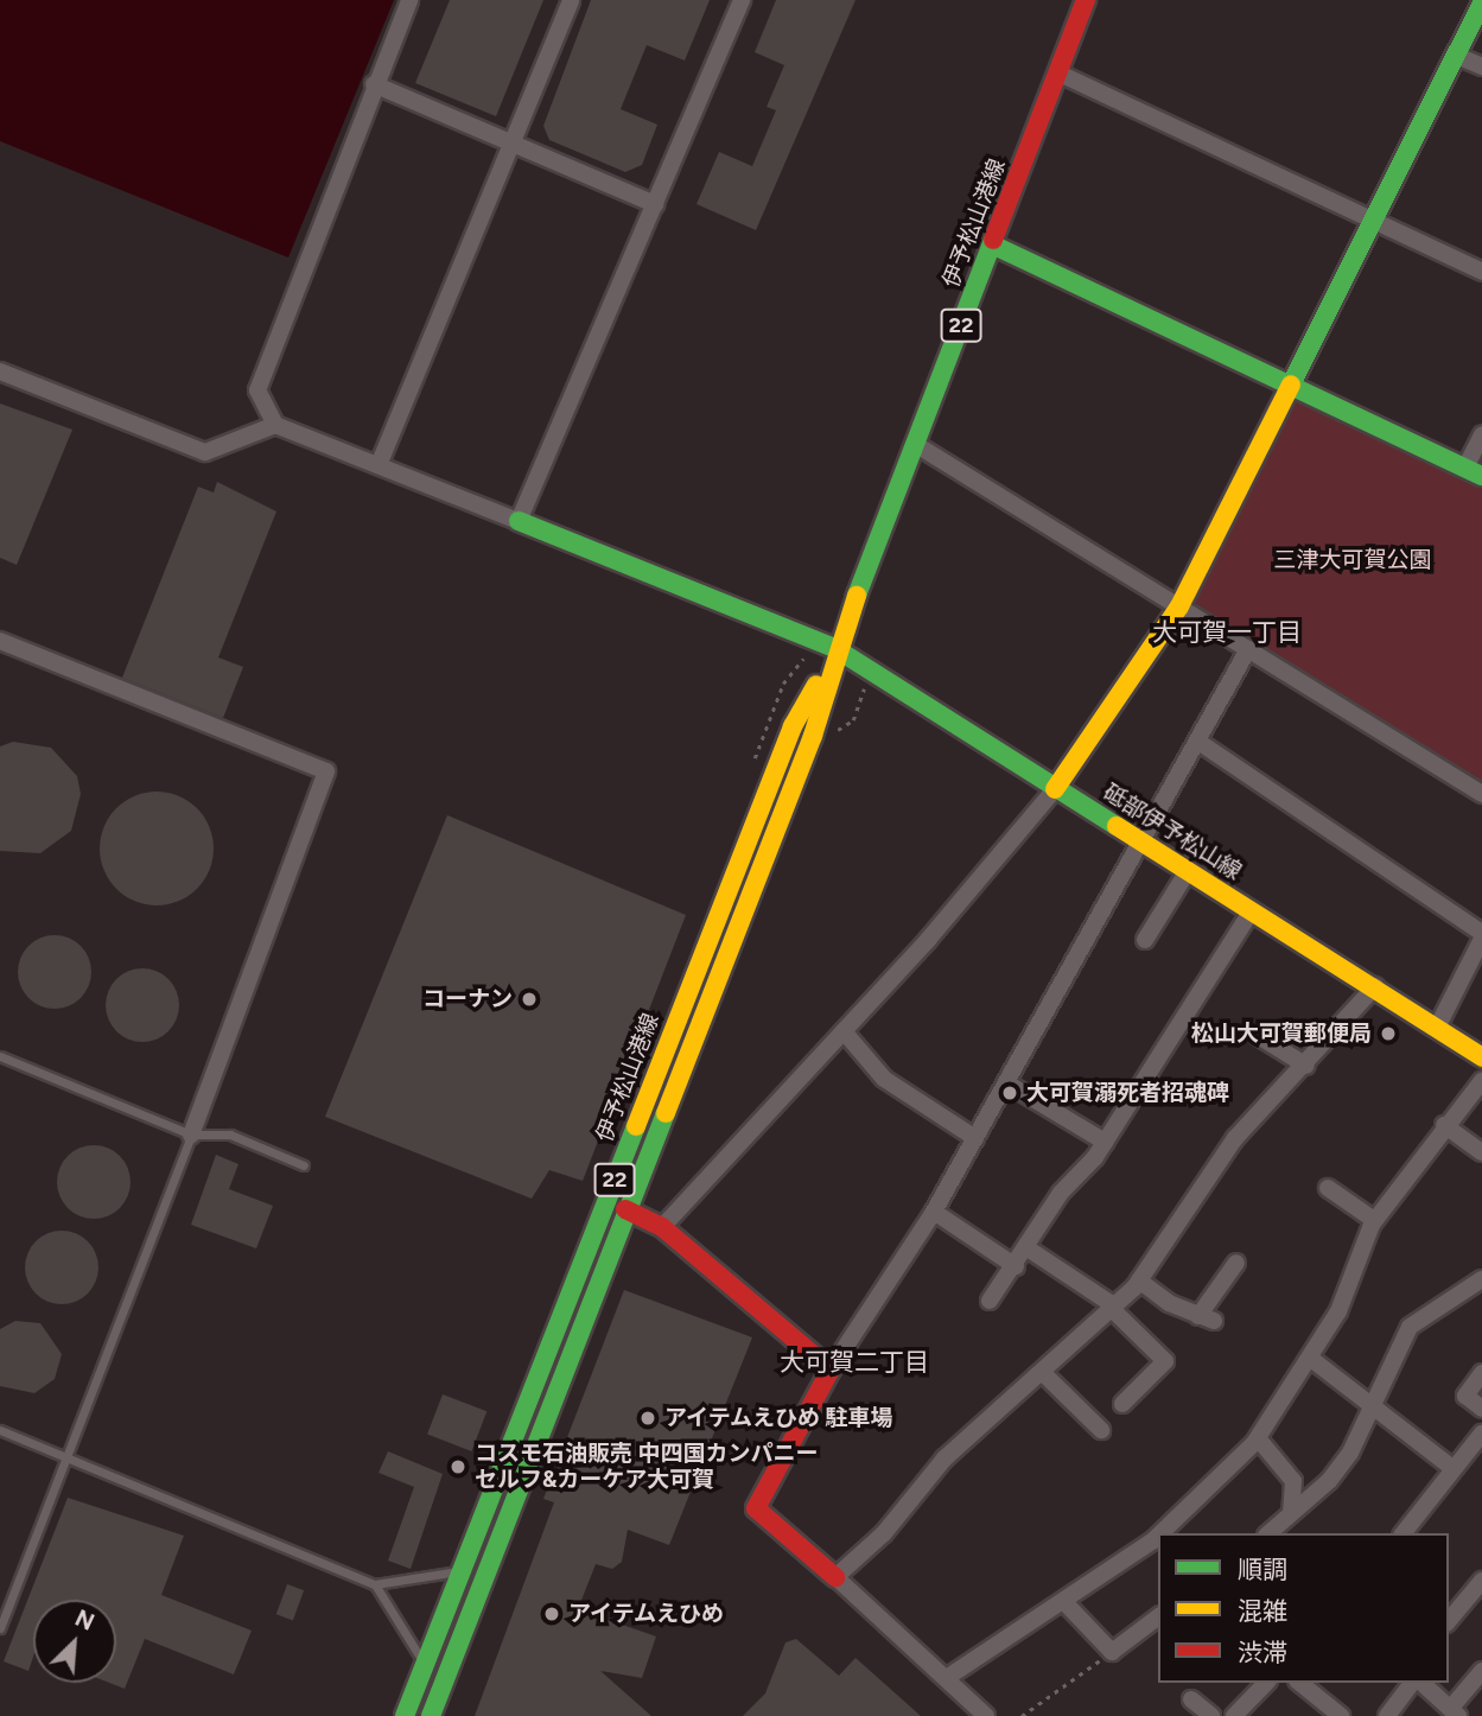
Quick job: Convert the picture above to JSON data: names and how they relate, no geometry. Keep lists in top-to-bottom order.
{
  "streets": {
    "main road": ["伊予松山港線", "22", "砥部伊予松山線"]
  },
  "crossings": [
    ["伊予松山港線", "砥部伊予松山線"]
  ],
  "districts": ["大可賀一丁目", "大可賀二丁目"],
  "parks": ["三津大可賀公園"],
  "places": [
    "コーナン",
    "松山大可賀郵便局",
    "大可賀溺死者招魂碑",
    "アイテムえひめ 駐車場",
    "コスモ石油販売 中四国カンパニー セルフ&カーケア大可賀",
    "アイテムえひめ"
  ],
  "legend": ["順調", "混雑", "渋滞"],
  "north": "top right"
}
